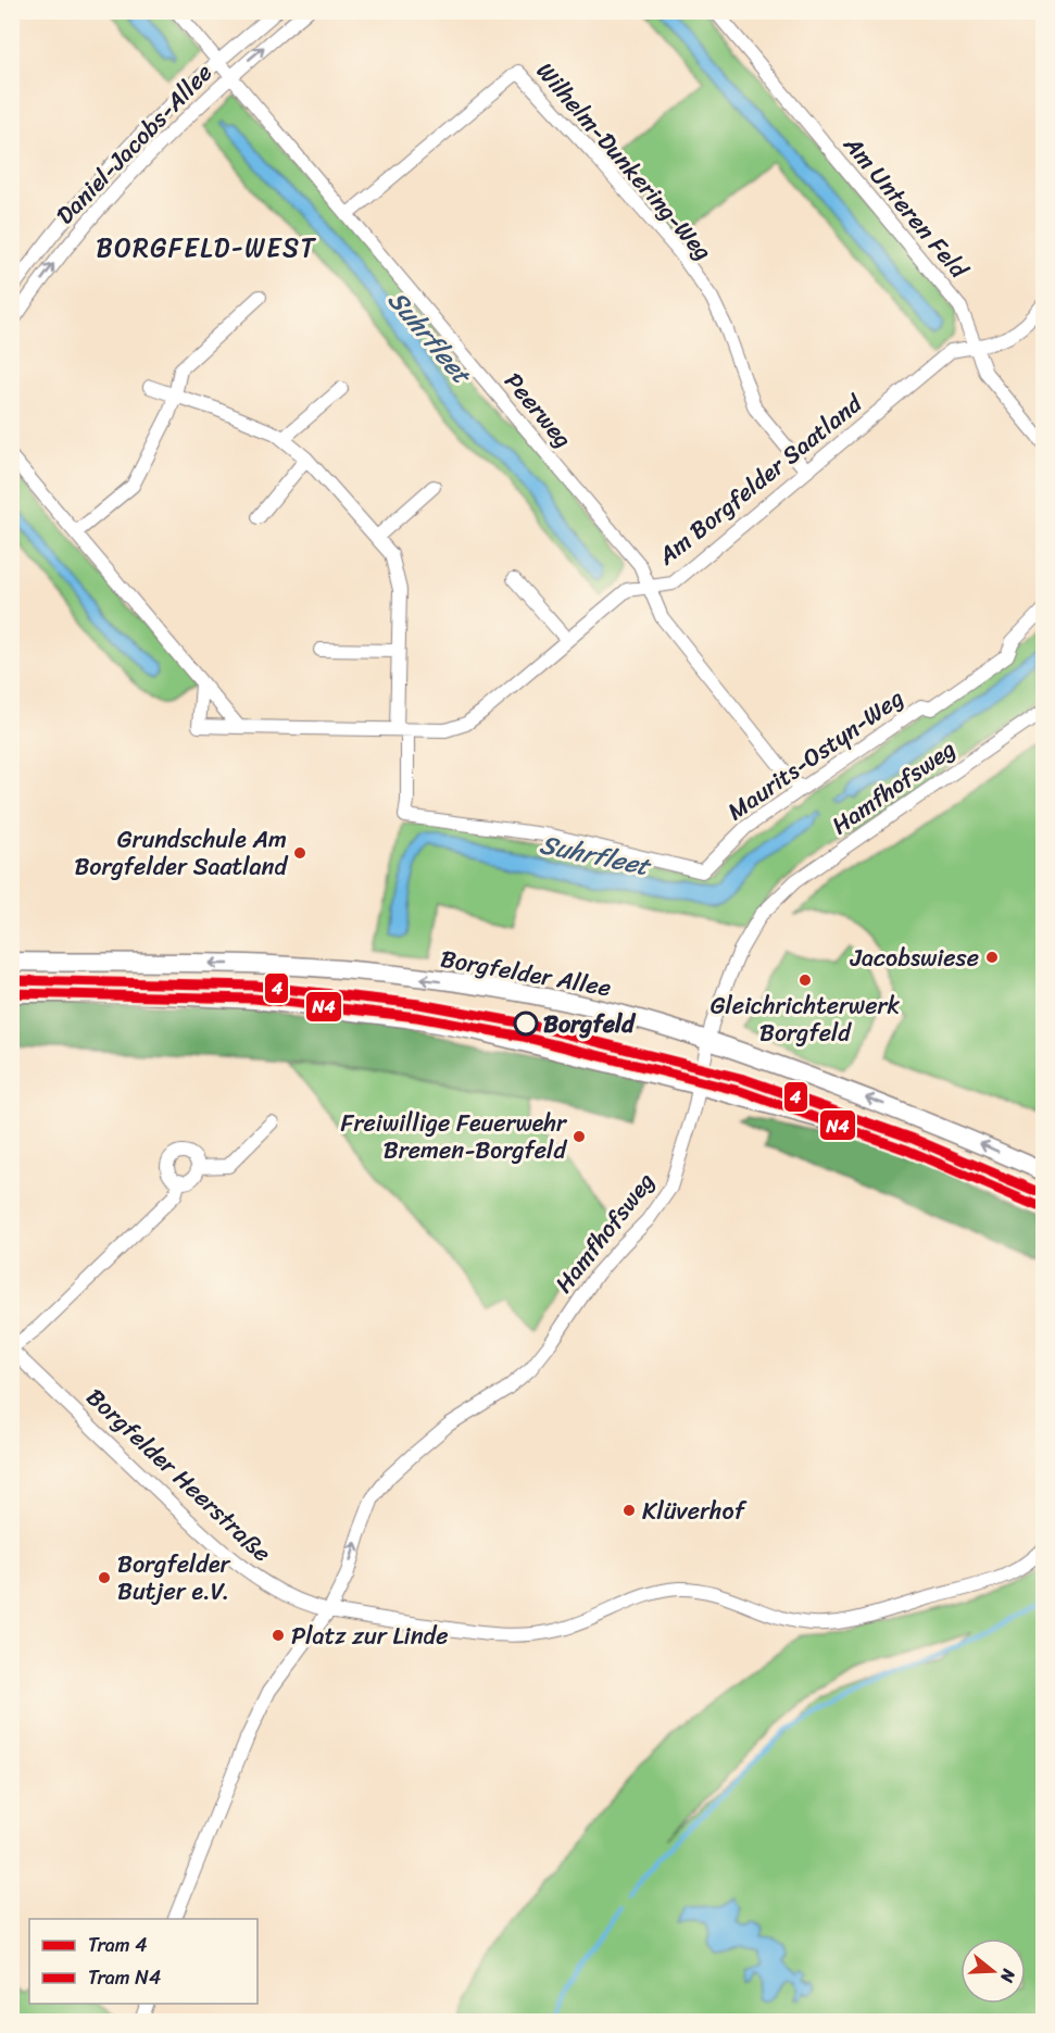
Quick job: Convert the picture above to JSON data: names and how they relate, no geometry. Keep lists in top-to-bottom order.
{
  "streets": {
    "main road": ["Borgfelder Allee"],
    "street": [
      "Daniel-Jacobs-Allee",
      "Wilhelm-Dunkering-Weg",
      "Am Unteren Feld",
      "Peerweg",
      "Am Borgfelder Saatland",
      "Maurits-Ostyn-Weg",
      "Hamfhofsweg",
      "Borgfelder Heerstraße"
    ]
  },
  "crossings": [
    ["Daniel-Jacobs-Allee", "Peerweg"],
    ["Wilhelm-Dunkering-Weg", "Peerweg"],
    ["Wilhelm-Dunkering-Weg", "Am Borgfelder Saatland"],
    ["Am Unteren Feld", "Am Borgfelder Saatland"],
    ["Peerweg", "Am Borgfelder Saatland"],
    ["Peerweg", "Maurits-Ostyn-Weg"],
    ["Am Borgfelder Saatland", "Maurits-Ostyn-Weg"],
    ["Hamfhofsweg", "Borgfelder Allee"],
    ["Hamfhofsweg", "Borgfelder Heerstraße"]
  ],
  "one_way": ["Hamfhofsweg"],
  "districts": ["BORGFELD-WEST"],
  "water": ["Suhrfleet"],
  "places": [
    "Grundschule Am Borgfelder Saatland",
    "Jacobswiese",
    "Gleichrichterwerk Borgfeld",
    "Borgfeld",
    "Freiwillige Feuerwehr Bremen-Borgfeld",
    "Klüverhof",
    "Borgfelder Butjer e.V.",
    "Platz zur Linde"
  ],
  "lines": ["tram line 4", "tram line N4"],
  "legend": ["Tram 4", "Tram N4"],
  "north": "right"
}
